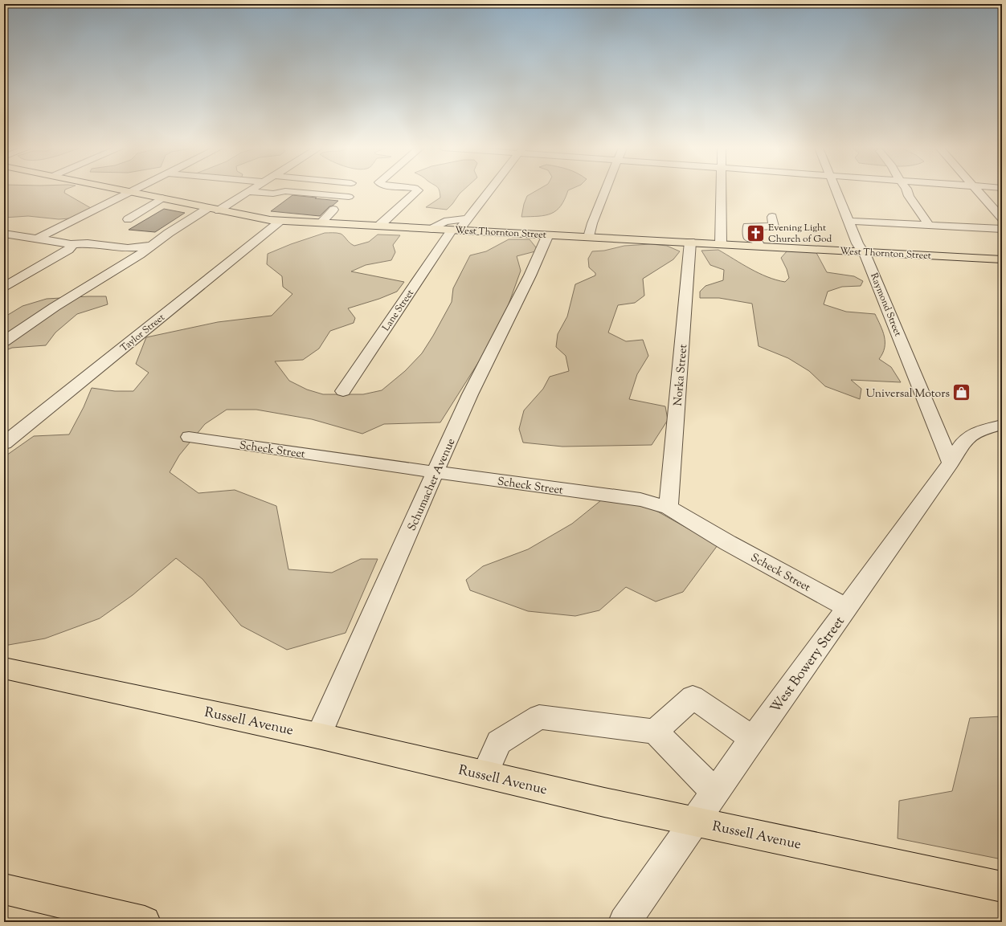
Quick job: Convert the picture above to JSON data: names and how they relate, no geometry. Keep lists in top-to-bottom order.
{
  "streets": {
    "main road": ["West Thornton Street", "Russell Avenue"],
    "street": [
      "Raymond Street",
      "Lane Street",
      "Taylor Street",
      "Norka Street",
      "Scheck Street",
      "Schumacher Avenue",
      "West Bowery Street"
    ]
  },
  "crossings": [
    ["West Thornton Street", "Raymond Street"],
    ["West Thornton Street", "Lane Street"],
    ["West Thornton Street", "Taylor Street"],
    ["West Thornton Street", "Norka Street"],
    ["West Thornton Street", "Schumacher Avenue"],
    ["Raymond Street", "West Bowery Street"],
    ["Norka Street", "Scheck Street"],
    ["Scheck Street", "Schumacher Avenue"],
    ["Scheck Street", "West Bowery Street"],
    ["Schumacher Avenue", "Russell Avenue"],
    ["West Bowery Street", "Russell Avenue"]
  ],
  "places": {
    "church": ["Evening Light Church of God"],
    "shop": ["Universal Motors"]
  }
}
